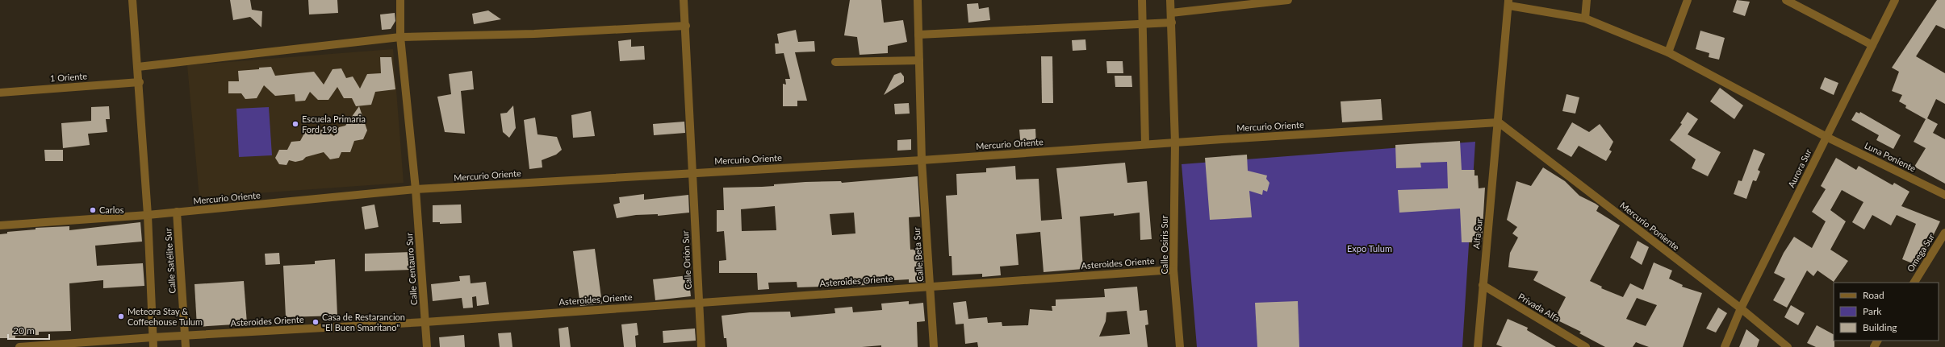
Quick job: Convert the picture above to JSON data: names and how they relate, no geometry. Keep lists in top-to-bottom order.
{
  "streets": {
    "street": [
      "1 Oriente",
      "Mercurio Oriente",
      "Luna Poniente",
      "Aurora Sur",
      "Mercurio Poniente",
      "Alfa Sur",
      "Calle Osiris Sur",
      "Omega Sur",
      "Calle Beta Sur",
      "Calle Orión Sur",
      "Calle Satélite Sur",
      "Asteroides Oriente",
      "Calle Centauro Sur",
      "Privada Alfa"
    ]
  },
  "crossings": [
    ["Mercurio Oriente", "Mercurio Poniente"],
    ["Mercurio Oriente", "Alfa Sur"],
    ["Mercurio Oriente", "Calle Osiris Sur"],
    ["Mercurio Oriente", "Calle Beta Sur"],
    ["Mercurio Oriente", "Calle Orión Sur"],
    ["Mercurio Oriente", "Calle Satélite Sur"],
    ["Mercurio Oriente", "Calle Centauro Sur"],
    ["Luna Poniente", "Aurora Sur"],
    ["Luna Poniente", "Alfa Sur"],
    ["Aurora Sur", "Mercurio Poniente"],
    ["Mercurio Poniente", "Alfa Sur"],
    ["Alfa Sur", "Privada Alfa"],
    ["Calle Osiris Sur", "Asteroides Oriente"],
    ["Calle Beta Sur", "Asteroides Oriente"],
    ["Calle Orión Sur", "Asteroides Oriente"],
    ["Calle Satélite Sur", "Asteroides Oriente"],
    ["Asteroides Oriente", "Calle Centauro Sur"]
  ],
  "parks": ["Expo Tulum"],
  "places": [
    "Escuela Primaria Ford 198",
    "Carlos",
    "Meteora Stay & Coffeehouse Tulum",
    "Casa de Restarancion \"El Buen Smaritano\""
  ],
  "legend": ["Road", "Park", "Building"],
  "scale_bar": "20 m"
}
